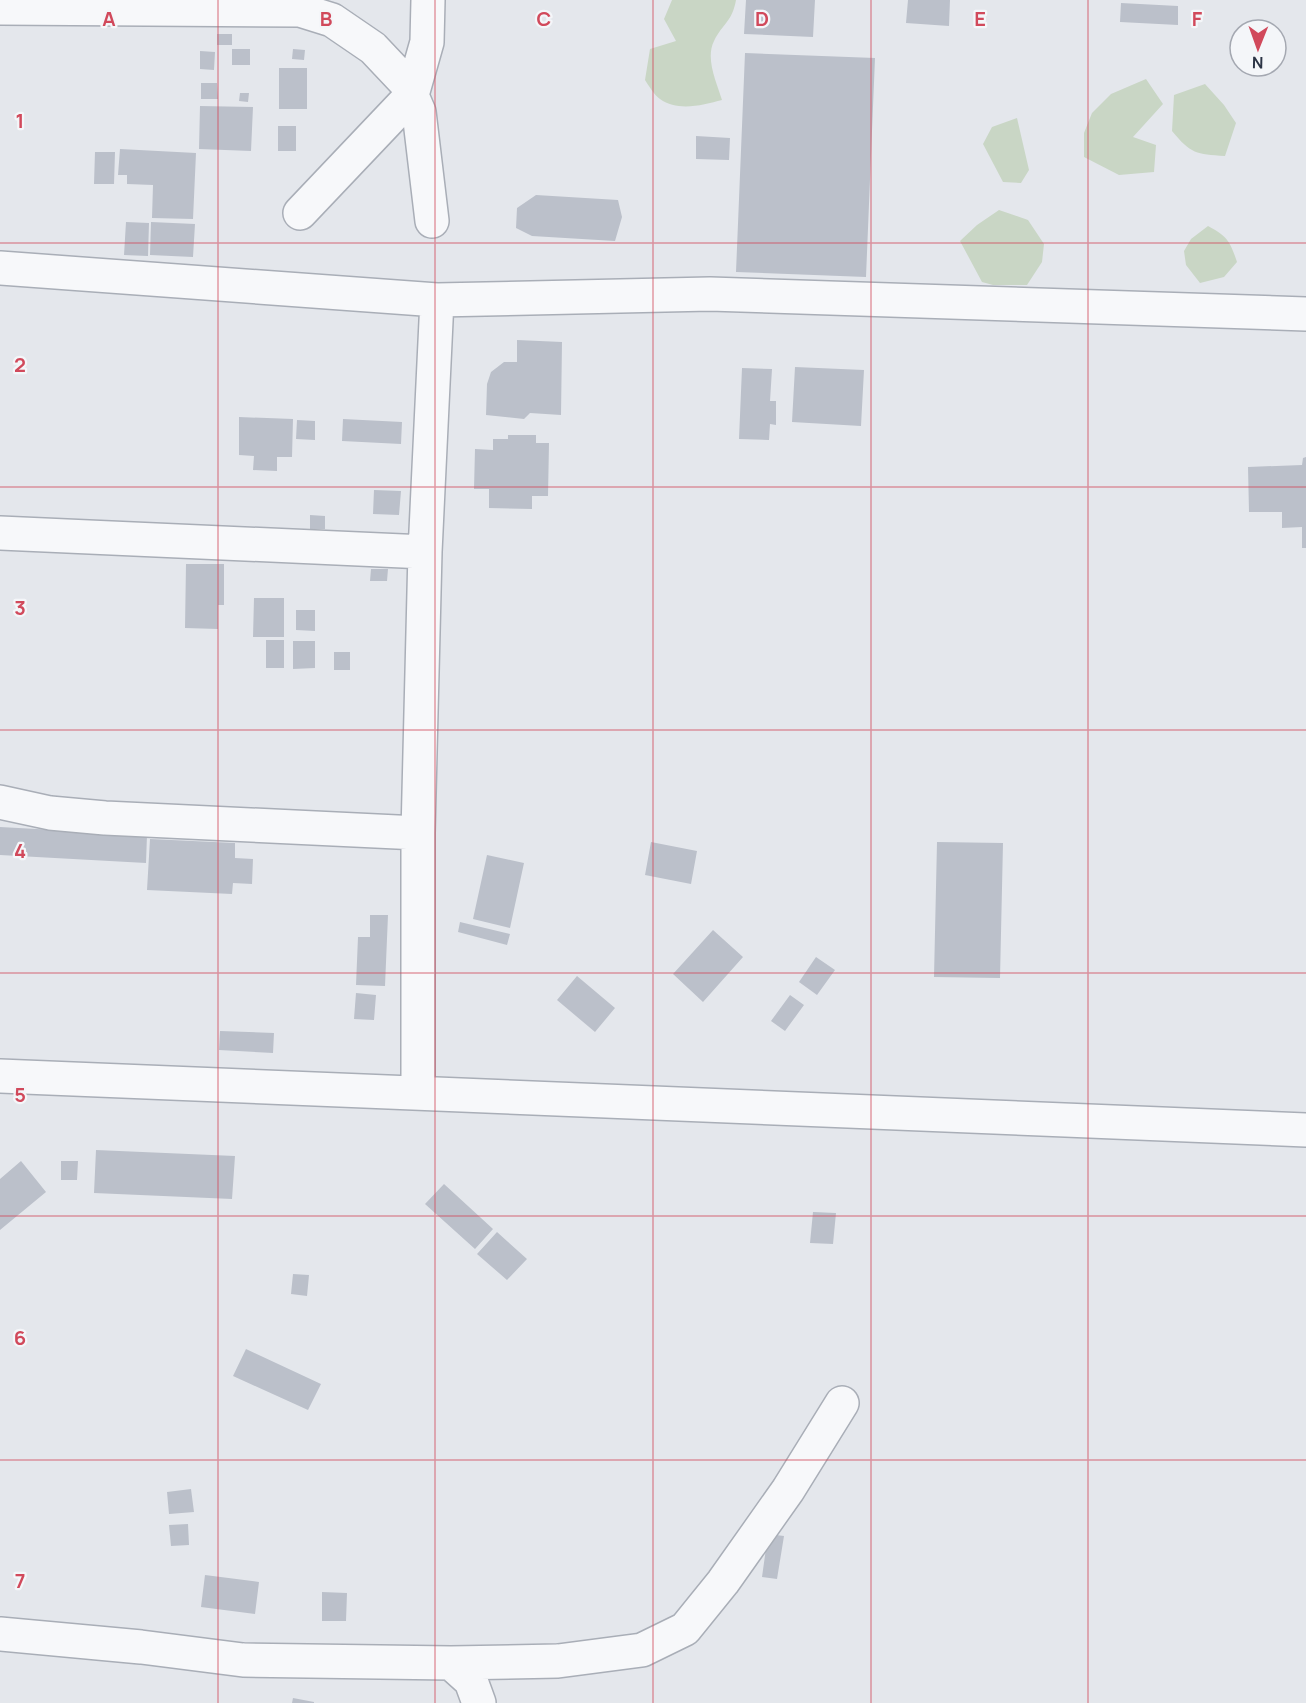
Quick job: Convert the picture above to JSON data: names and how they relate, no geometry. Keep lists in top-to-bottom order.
{
  "north": "bottom",
  "grid": {
    "columns": [
      "A",
      "B",
      "C",
      "D",
      "E",
      "F"
    ],
    "rows": [
      "1",
      "2",
      "3",
      "4",
      "5",
      "6",
      "7"
    ]
  }
}
